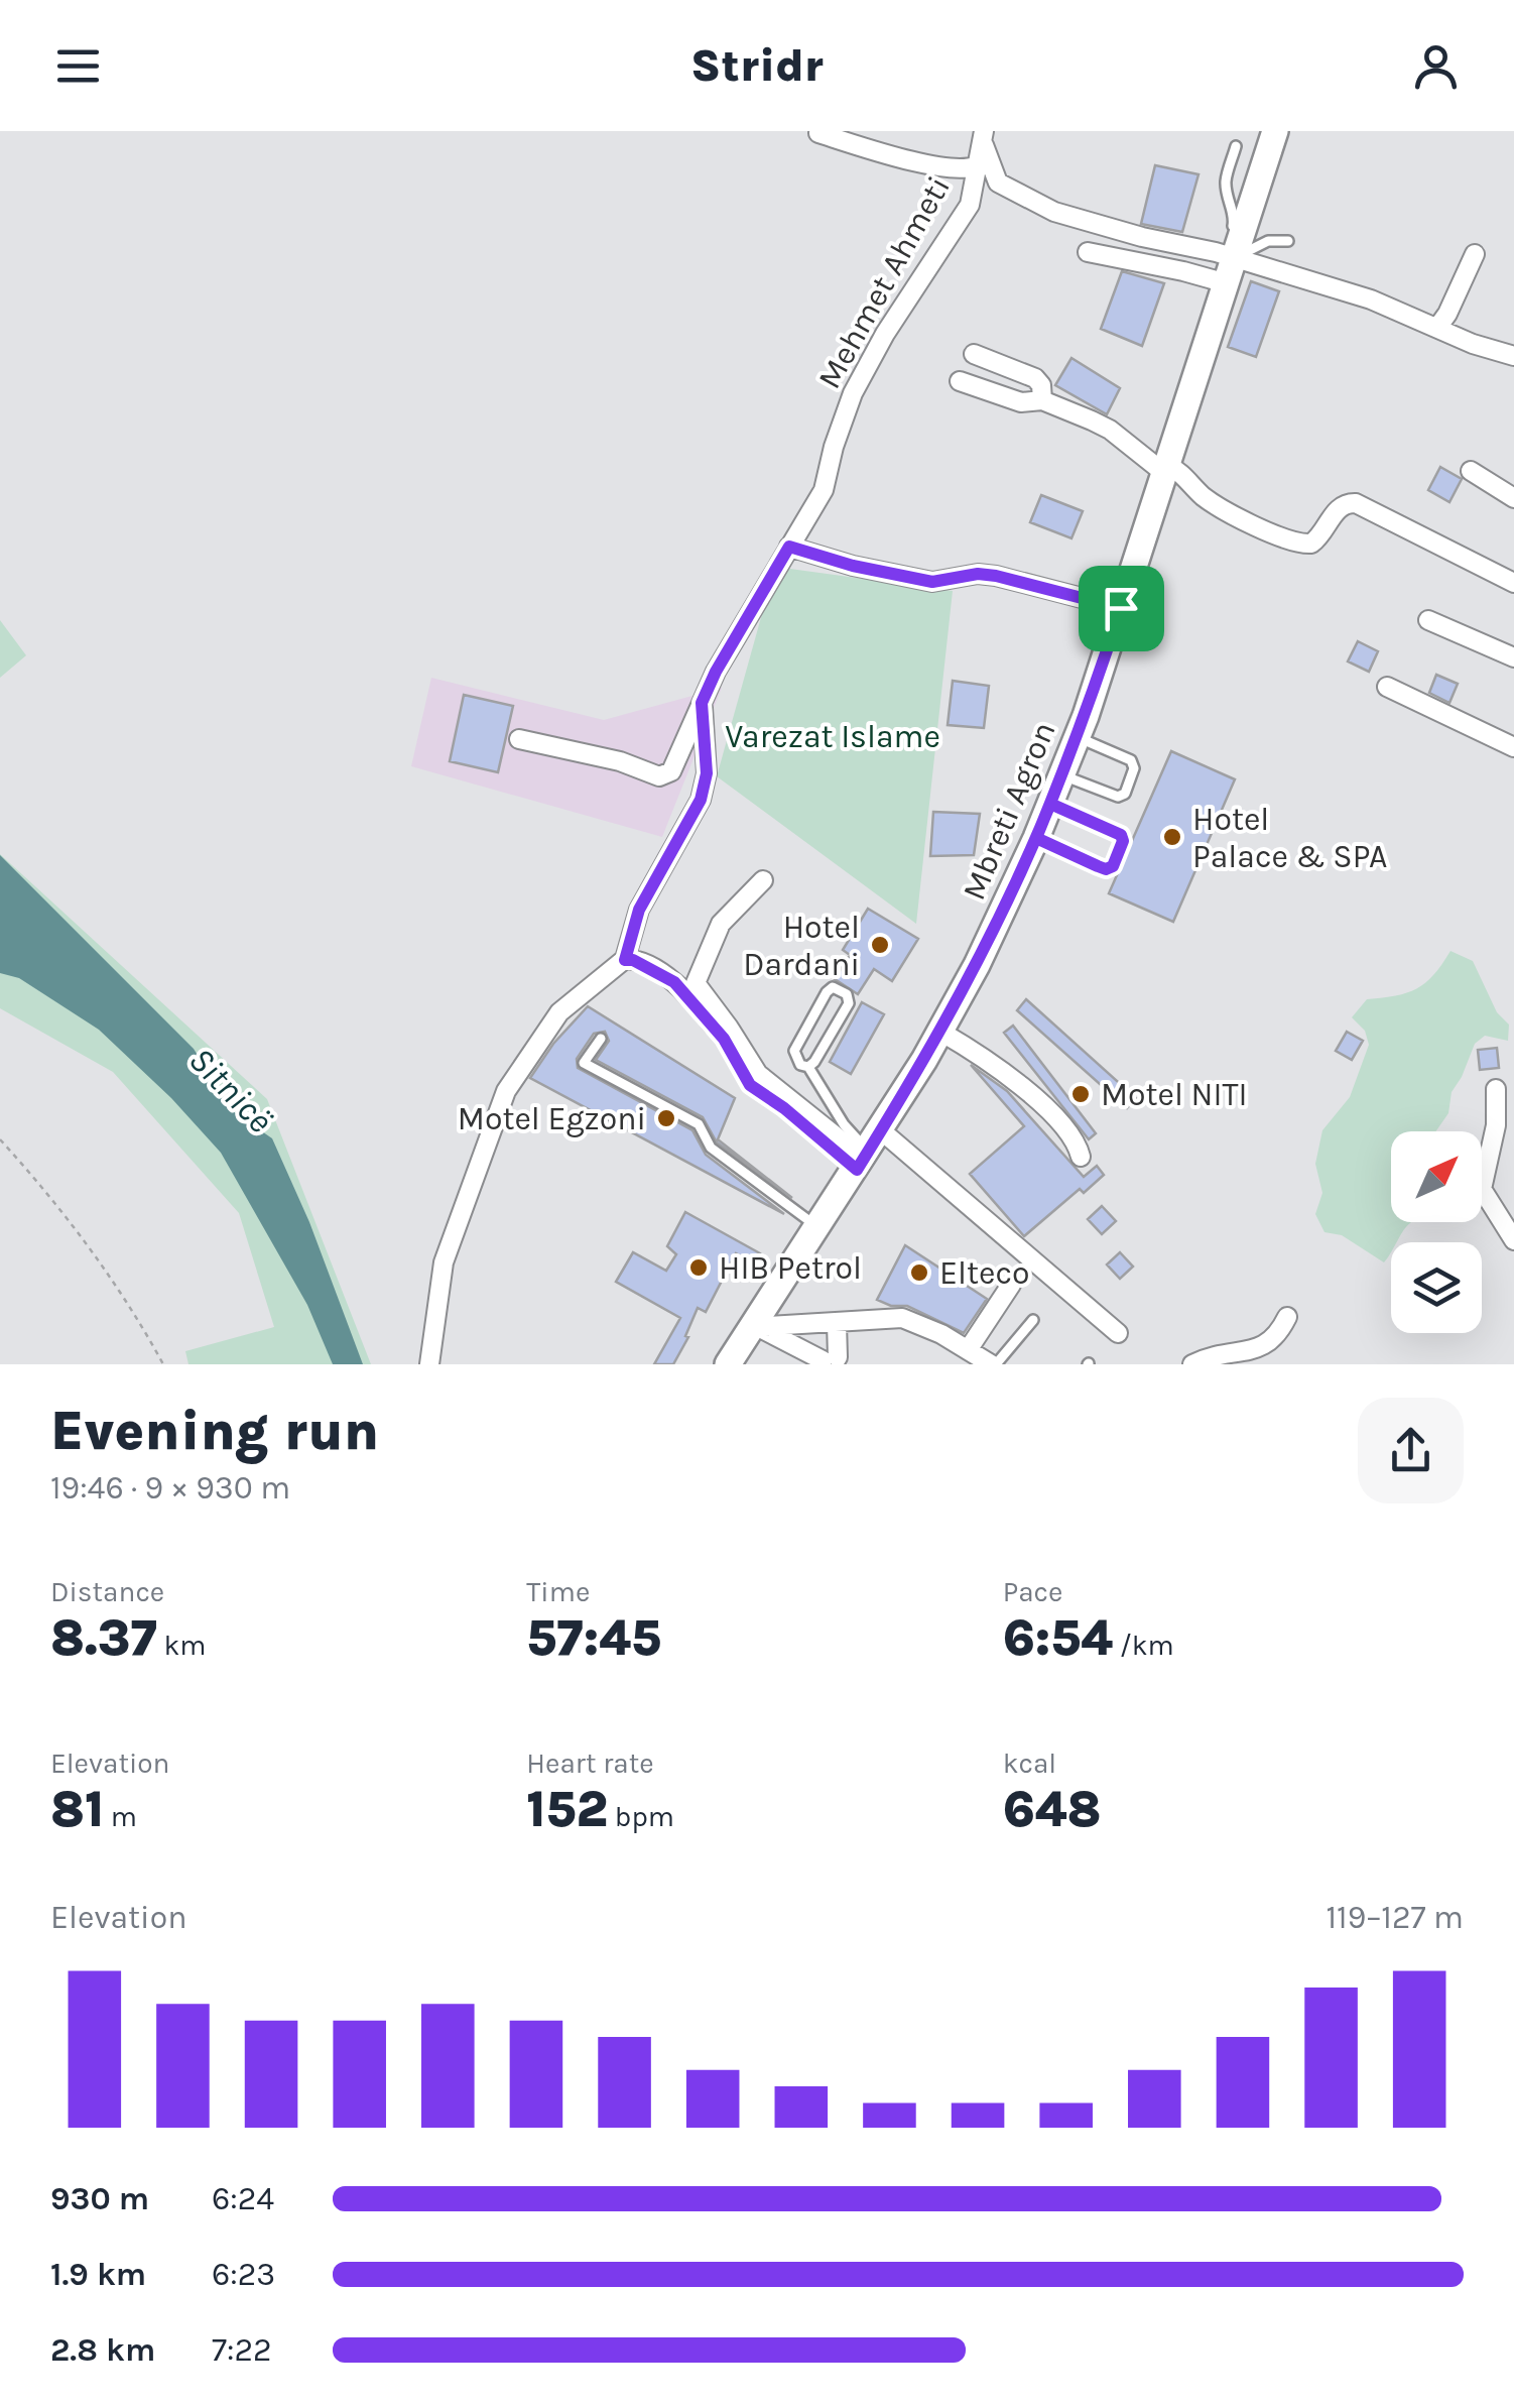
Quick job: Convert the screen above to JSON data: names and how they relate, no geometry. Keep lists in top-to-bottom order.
{
  "streets": {
    "main road": ["Mbreti Agron"],
    "street": ["Mehmet Ahmeti"]
  },
  "water": ["Sitnicë"],
  "parks": ["Varezat Islame"],
  "places": [
    "Hotel Palace & SPA",
    "Hotel Dardani",
    "Motel NITI",
    "Motel Egzoni",
    "HIB Petrol",
    "Elteco"
  ],
  "north": "top right",
  "page": {
    "header": "Stridr",
    "heading": ["Evening run", "19:46 · 9 × 930 m"],
    "stats": [
      ["Distance", "8.37 km"],
      ["Time", "57:45"],
      ["Pace", "6:54 /km"],
      ["Elevation", "81 m"],
      ["Heart rate", "152 bpm"],
      ["kcal", "648"]
    ],
    "chart": ["Elevation", "119–127 m"],
    "list": [
      {
        "name": "930 m",
        "note": "6:24"
      },
      {
        "name": "1.9 km",
        "note": "6:23"
      },
      {
        "name": "2.8 km",
        "note": "7:22"
      }
    ]
  }
}
